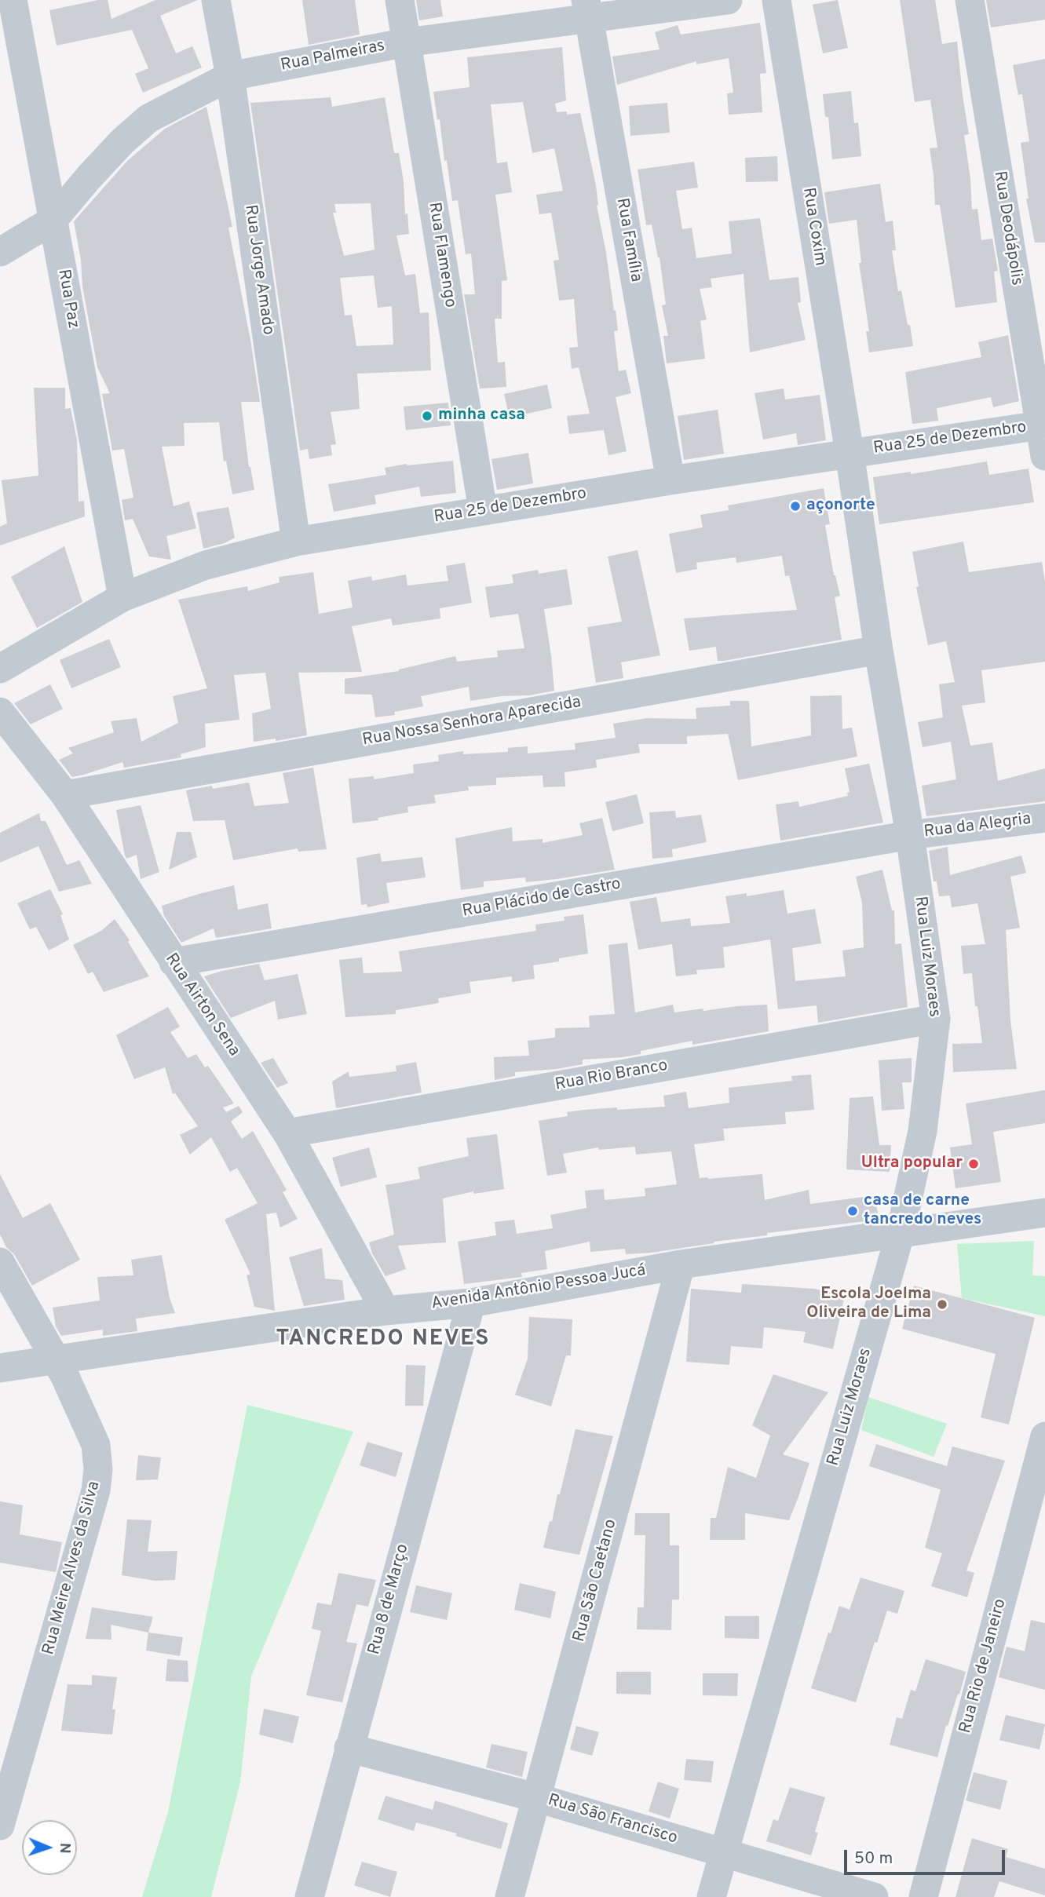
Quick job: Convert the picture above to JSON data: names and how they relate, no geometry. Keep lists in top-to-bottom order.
{
  "streets": {
    "street": [
      "Rua Palmeiras",
      "Rua Coxim",
      "Rua Deodápolis",
      "Rua Família",
      "Rua Flamengo",
      "Rua Jorge Amado",
      "Rua Paz",
      "Rua 25 de Dezembro",
      "Rua Nossa Senhora Aparecida",
      "Rua da Alegria",
      "Rua Plácido de Castro",
      "Rua Luiz Moraes",
      "Rua Airton Sena",
      "Rua Rio Branco",
      "Avenida Antônio Pessoa Jucá",
      "Rua Meire Alves da Silva",
      "Rua São Caetano",
      "Rua 8 de Março",
      "Rua Rio de Janeiro",
      "Rua São Francisco"
    ]
  },
  "crossings": [
    ["Rua Palmeiras", "Rua Família"],
    ["Rua Palmeiras", "Rua Flamengo"],
    ["Rua Palmeiras", "Rua Jorge Amado"],
    ["Rua Palmeiras", "Rua Paz"],
    ["Rua Coxim", "Rua 25 de Dezembro"],
    ["Rua Coxim", "Rua Luiz Moraes"],
    ["Rua Deodápolis", "Rua 25 de Dezembro"],
    ["Rua Família", "Rua 25 de Dezembro"],
    ["Rua Flamengo", "Rua 25 de Dezembro"],
    ["Rua Jorge Amado", "Rua 25 de Dezembro"],
    ["Rua Paz", "Rua 25 de Dezembro"],
    ["Rua 25 de Dezembro", "Rua Luiz Moraes"],
    ["Rua Nossa Senhora Aparecida", "Rua Luiz Moraes"],
    ["Rua Nossa Senhora Aparecida", "Rua Airton Sena"],
    ["Rua da Alegria", "Rua Plácido de Castro"],
    ["Rua da Alegria", "Rua Luiz Moraes"],
    ["Rua Plácido de Castro", "Rua Luiz Moraes"],
    ["Rua Plácido de Castro", "Rua Airton Sena"],
    ["Rua Luiz Moraes", "Rua Rio Branco"],
    ["Rua Luiz Moraes", "Avenida Antônio Pessoa Jucá"],
    ["Rua Luiz Moraes", "Rua São Francisco"],
    ["Rua Airton Sena", "Rua Rio Branco"],
    ["Rua Airton Sena", "Avenida Antônio Pessoa Jucá"],
    ["Avenida Antônio Pessoa Jucá", "Rua Meire Alves da Silva"],
    ["Avenida Antônio Pessoa Jucá", "Rua São Caetano"],
    ["Avenida Antônio Pessoa Jucá", "Rua 8 de Março"],
    ["Rua São Caetano", "Rua São Francisco"],
    ["Rua 8 de Março", "Rua São Francisco"]
  ],
  "districts": ["TANCREDO NEVES"],
  "places": [
    "minha casa",
    "açonorte",
    "Ultra popular",
    "casa de carne tancredo neves",
    "Escola Joelma Oliveira de Lima"
  ],
  "scale_bar": "50 m",
  "north": "right"
}
